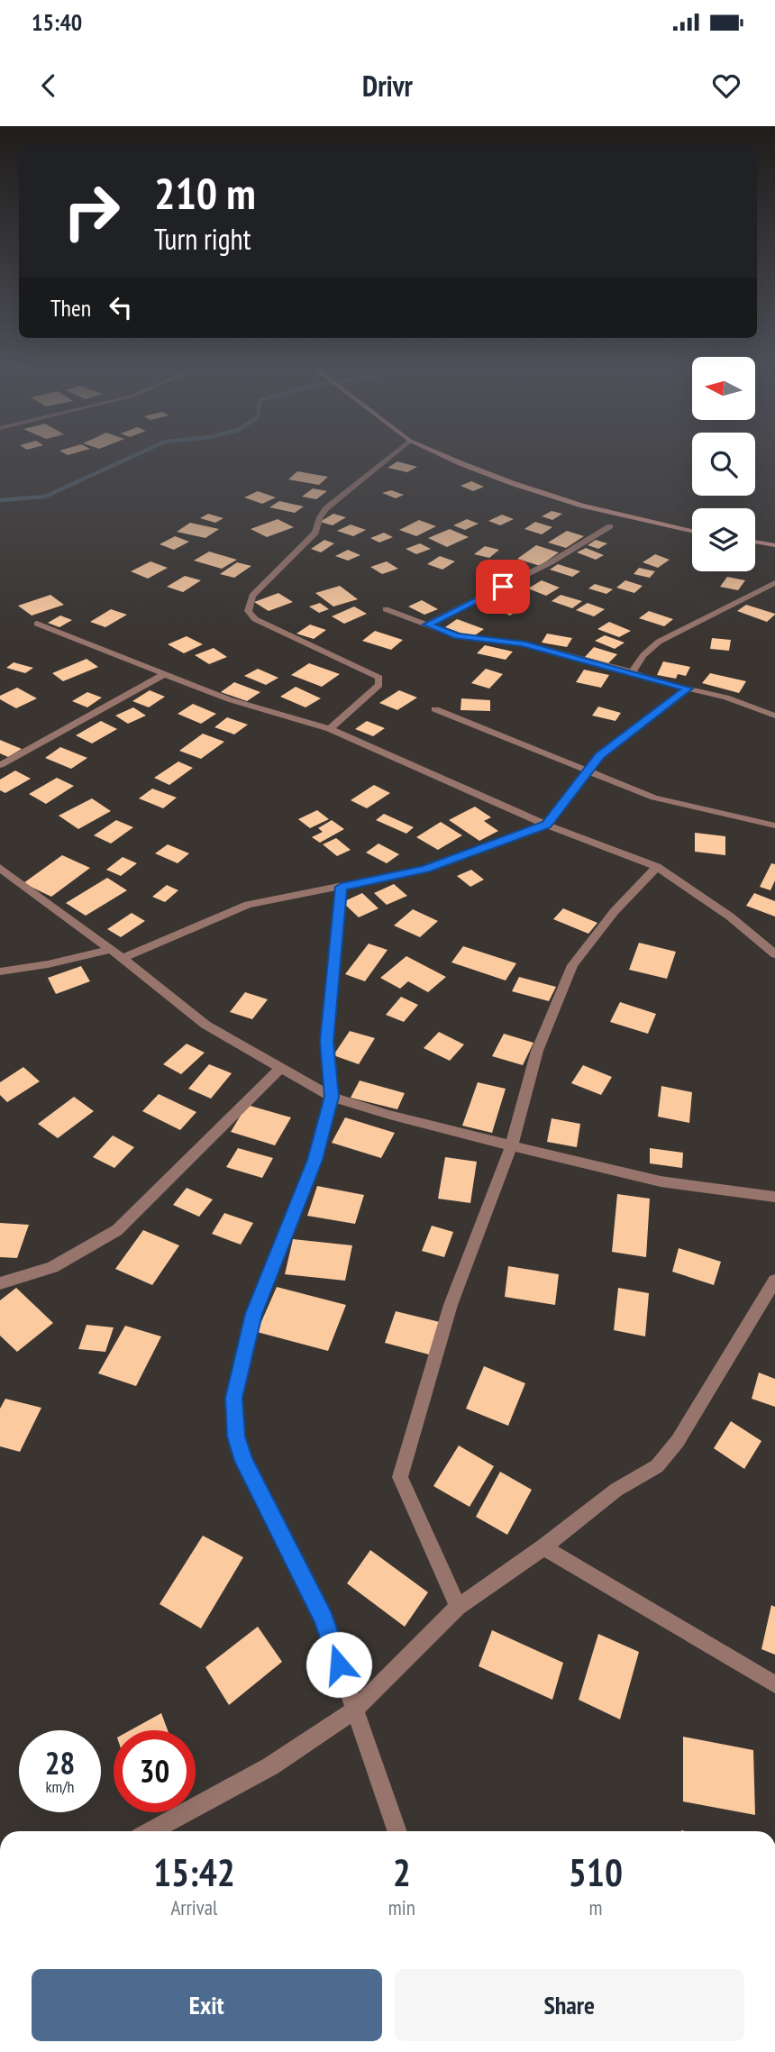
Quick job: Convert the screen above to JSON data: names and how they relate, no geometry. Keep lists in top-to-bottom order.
{
  "north": "left",
  "page": {
    "status": "15:40",
    "header": "Drivr",
    "turn": ["210 m", "Turn right"],
    "then": "Then",
    "speed": "28 km/h",
    "limit": "30",
    "eta": [
      "15:42",
      "Arrival",
      "2",
      "min",
      "510",
      "m"
    ],
    "buttons": ["Exit", "Share"]
  }
}
